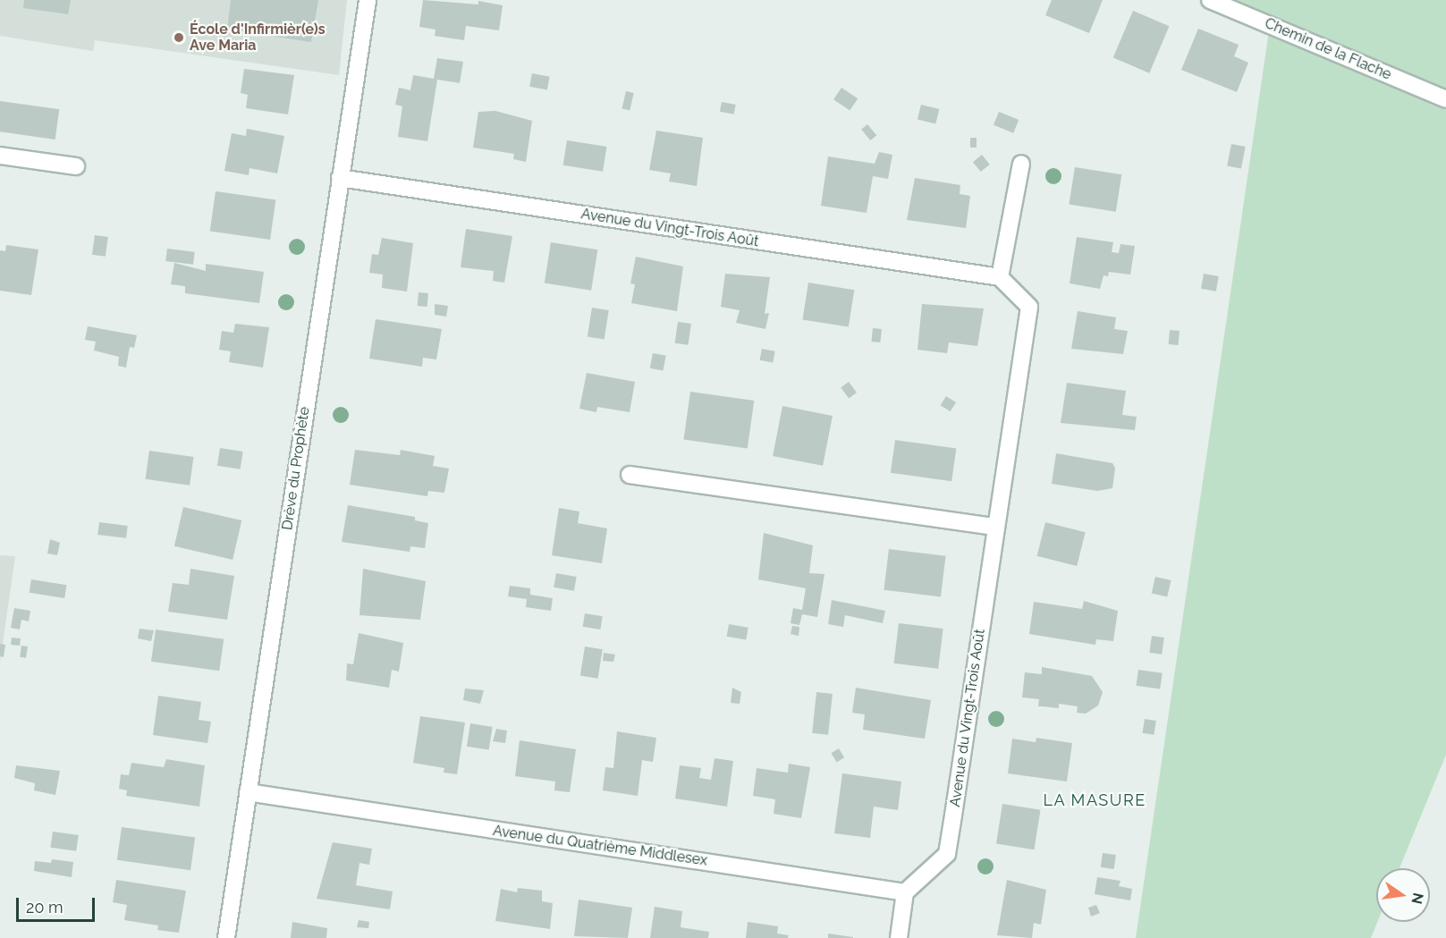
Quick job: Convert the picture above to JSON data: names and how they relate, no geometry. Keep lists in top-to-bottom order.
{
  "streets": {
    "street": [
      "Chemin de la Flache",
      "Avenue du Vingt-Trois Août",
      "Drève du Prophète",
      "Avenue du Quatrième Middlesex"
    ]
  },
  "crossings": [
    ["Avenue du Vingt-Trois Août", "Drève du Prophète"],
    ["Avenue du Vingt-Trois Août", "Avenue du Quatrième Middlesex"],
    ["Drève du Prophète", "Avenue du Quatrième Middlesex"]
  ],
  "districts": ["LA MASURE"],
  "places": ["École d'Infirmièr(e)s Ave Maria"],
  "scale_bar": "20 m",
  "north": "right"
}
